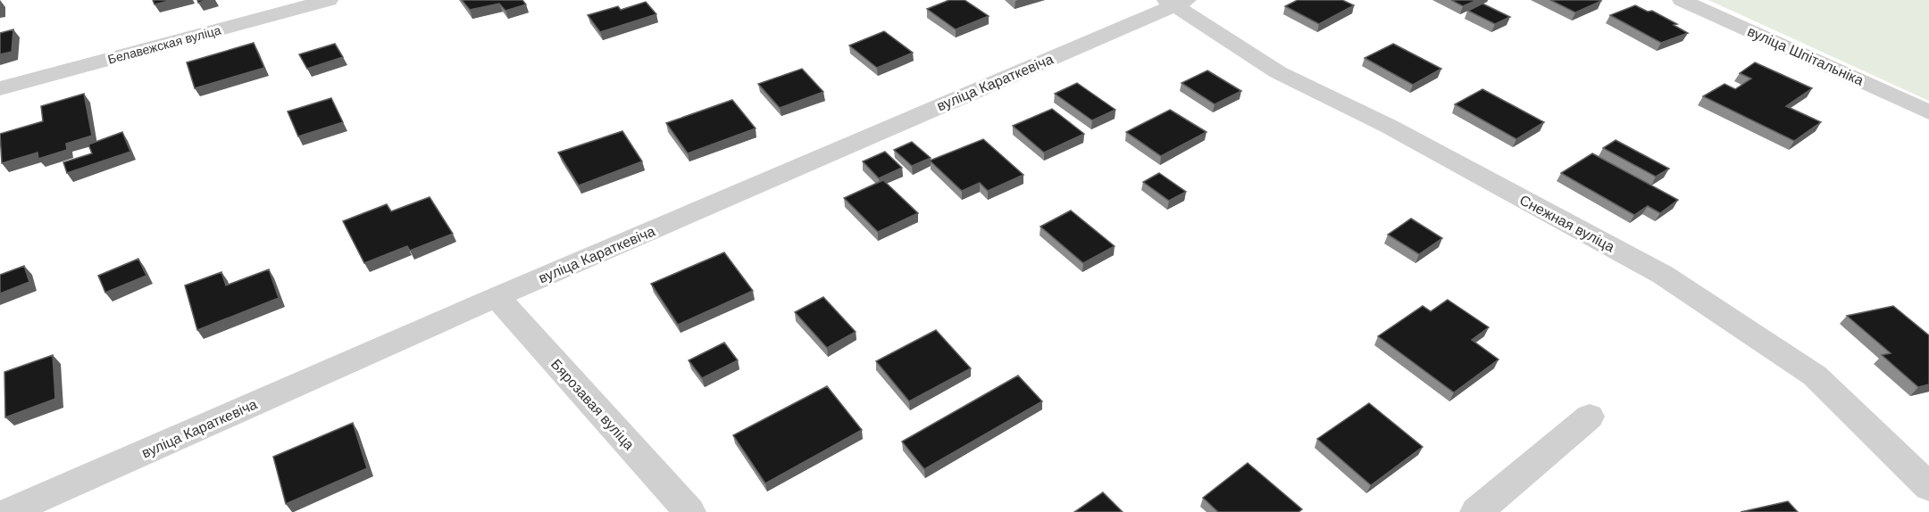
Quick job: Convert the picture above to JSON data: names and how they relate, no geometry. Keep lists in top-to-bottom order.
{
  "streets": {
    "street": [
      "Белавежская вуліца",
      "вуліца Шпітальніка",
      "вуліца Караткевіча",
      "Снежная вуліца",
      "Бярозавая вуліца"
    ]
  },
  "crossings": [
    ["вуліца Караткевіча", "Снежная вуліца"],
    ["вуліца Караткевіча", "Бярозавая вуліца"]
  ]
}
